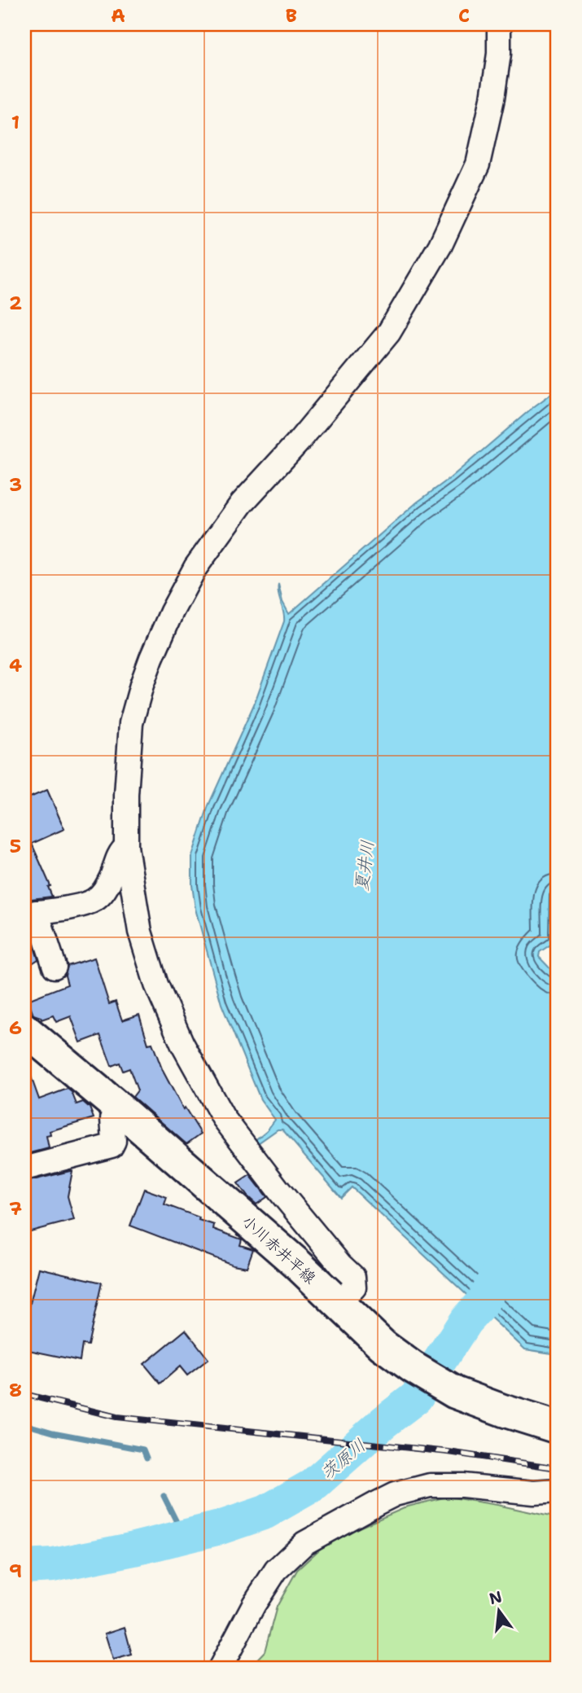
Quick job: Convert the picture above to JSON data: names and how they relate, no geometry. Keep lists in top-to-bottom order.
{
  "streets": {
    "main road": ["小川赤井平線"]
  },
  "water": ["夏井川", "茨原川"],
  "north": "top",
  "grid": {
    "columns": ["A", "B", "C"],
    "rows": [
      "1",
      "2",
      "3",
      "4",
      "5",
      "6",
      "7",
      "8",
      "9"
    ]
  }
}
